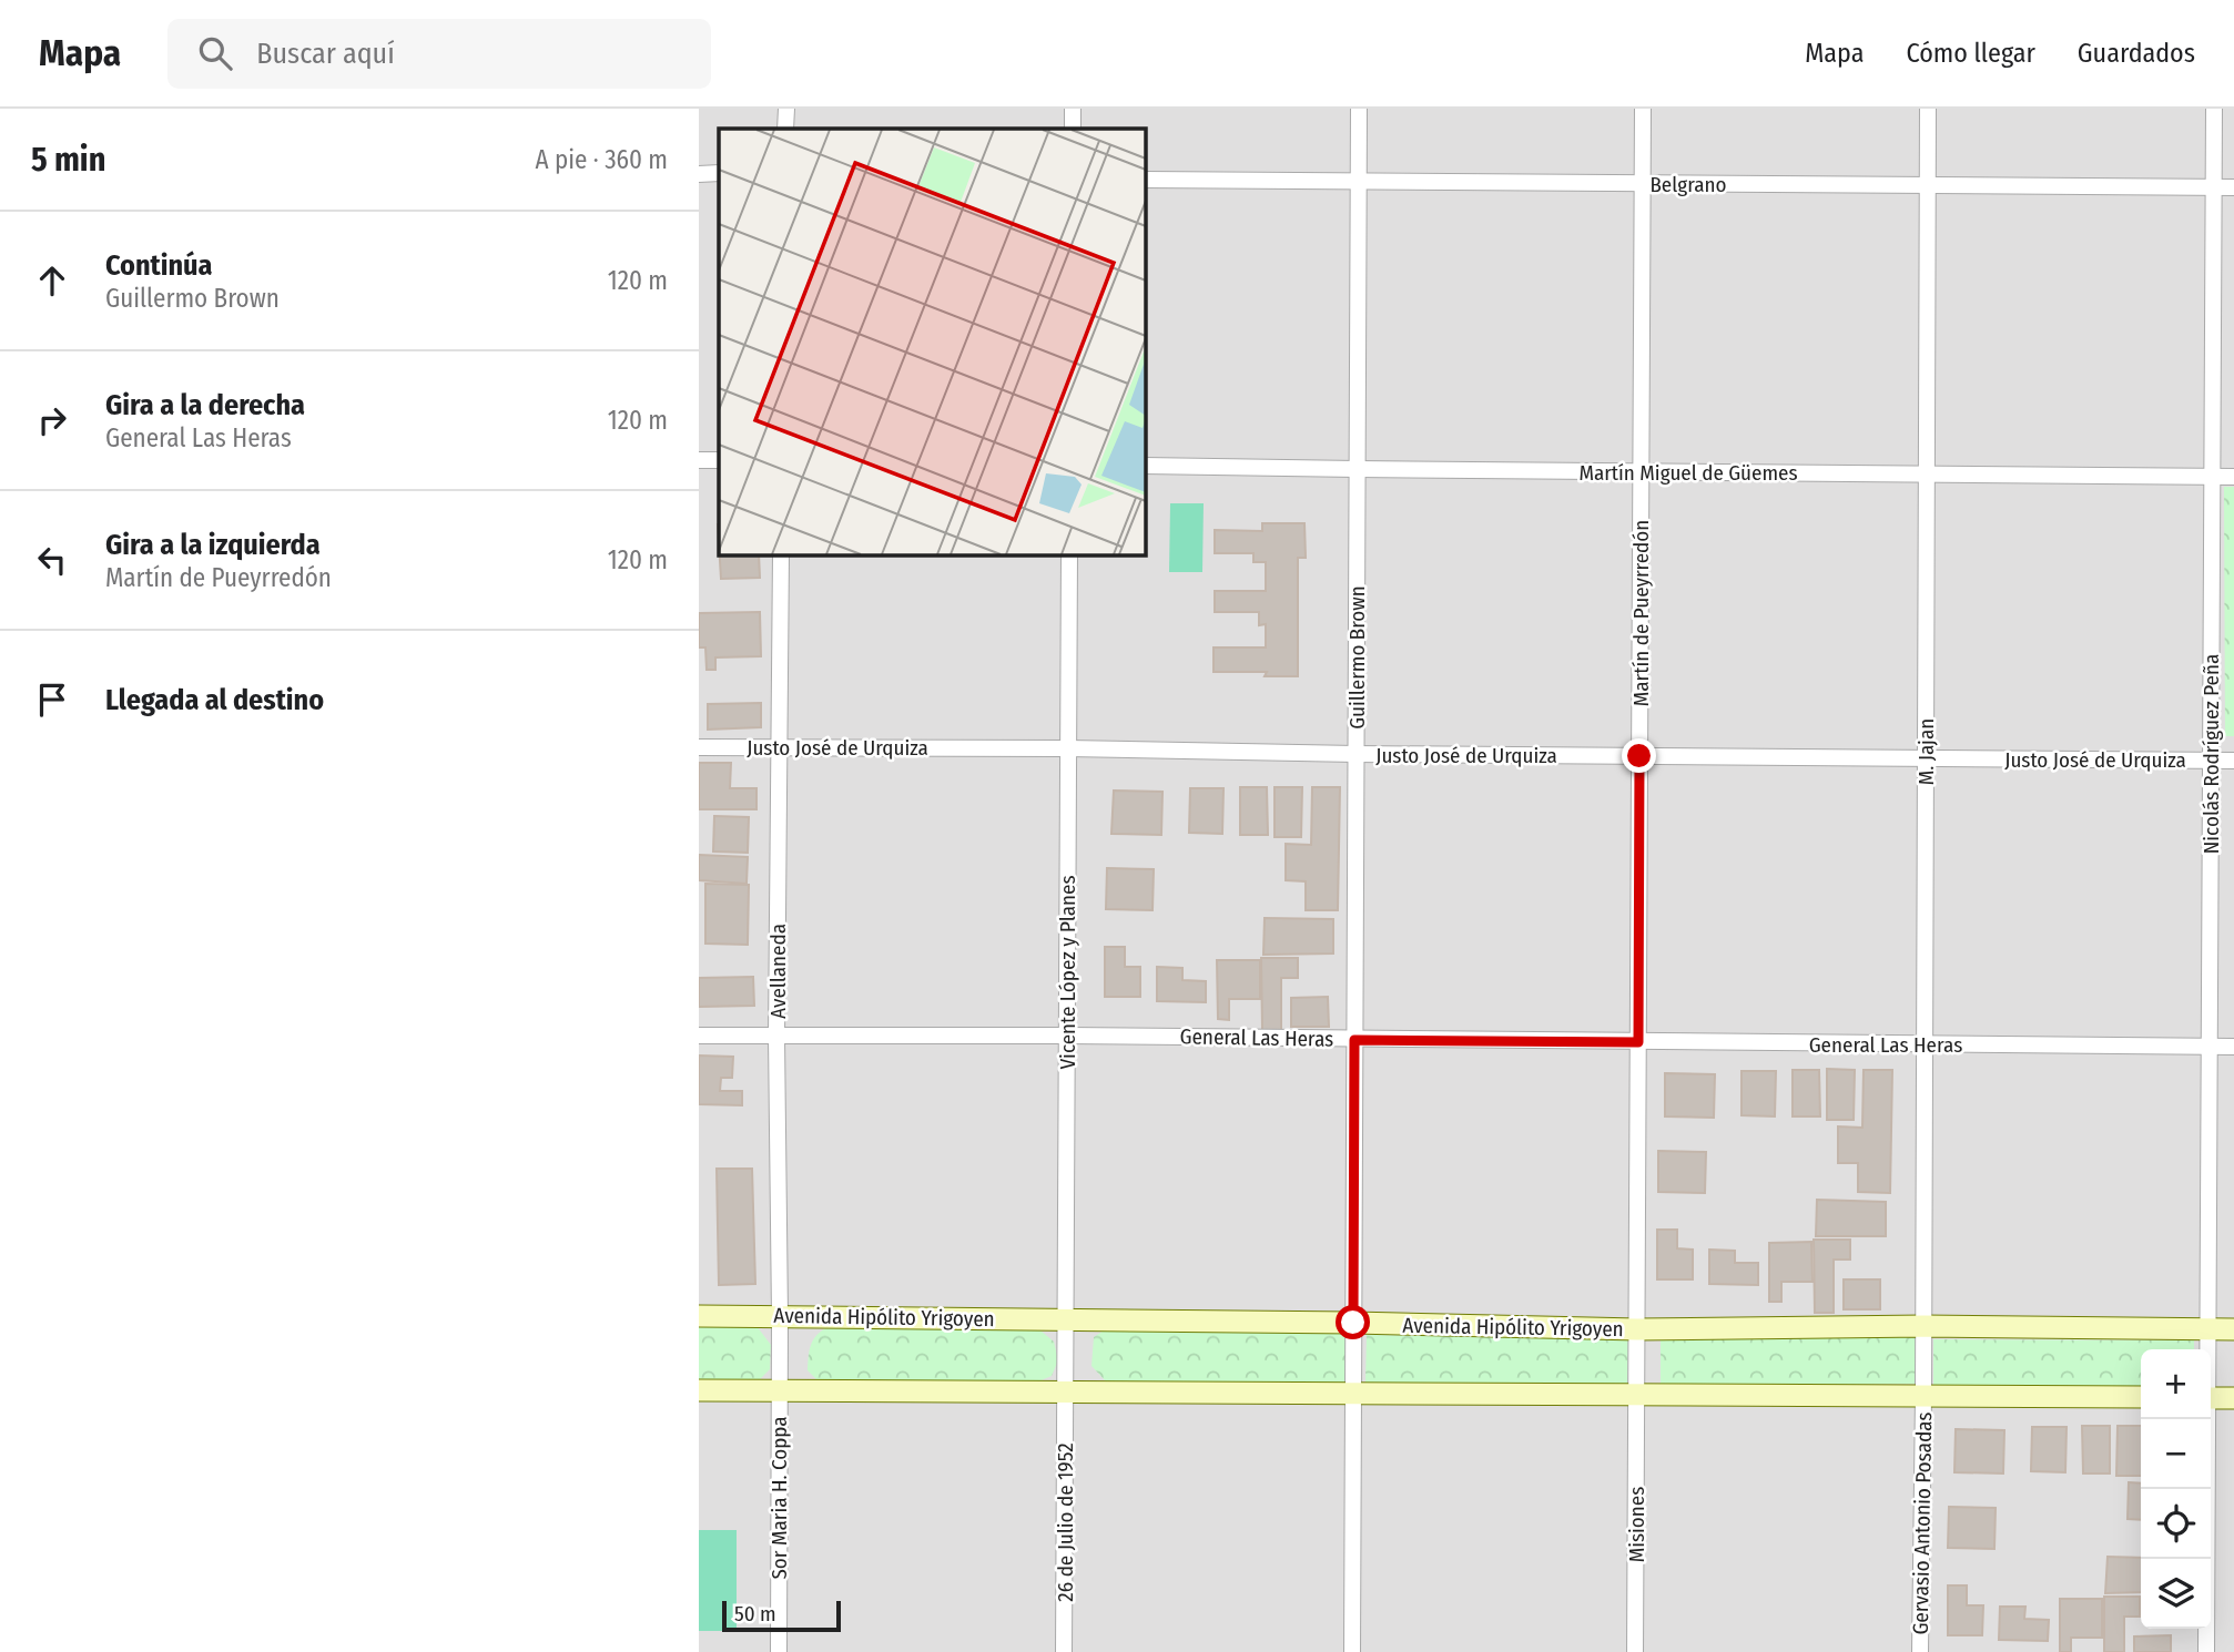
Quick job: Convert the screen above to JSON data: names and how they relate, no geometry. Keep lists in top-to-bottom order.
{
  "streets": {
    "main road": ["Avenida Hipólito Yrigoyen"],
    "street": [
      "Belgrano",
      "Martín Miguel de Güemes",
      "Martín de Pueyrredón",
      "Guillermo Brown",
      "Justo José de Urquiza",
      "M. Jajan",
      "Nicolás Rodríguez Peña",
      "Avellaneda",
      "Vicente López y Planes",
      "General Las Heras",
      "Sor Maria H. Coppa",
      "26 de Julio de 1952",
      "Gervasio Antonio Posadas",
      "Misiones"
    ]
  },
  "crossings": [
    ["Belgrano", "Martín de Pueyrredón"],
    ["Belgrano", "Guillermo Brown"],
    ["Belgrano", "M. Jajan"],
    ["Belgrano", "Nicolás Rodríguez Peña"],
    ["Martín Miguel de Güemes", "Martín de Pueyrredón"],
    ["Martín Miguel de Güemes", "Guillermo Brown"],
    ["Martín Miguel de Güemes", "M. Jajan"],
    ["Martín Miguel de Güemes", "Nicolás Rodríguez Peña"],
    ["Martín de Pueyrredón", "Justo José de Urquiza"],
    ["Martín de Pueyrredón", "General Las Heras"],
    ["Martín de Pueyrredón", "Avenida Hipólito Yrigoyen"],
    ["Martín de Pueyrredón", "Misiones"],
    ["Guillermo Brown", "Justo José de Urquiza"],
    ["Guillermo Brown", "General Las Heras"],
    ["Guillermo Brown", "Avenida Hipólito Yrigoyen"],
    ["Justo José de Urquiza", "M. Jajan"],
    ["Justo José de Urquiza", "Nicolás Rodríguez Peña"],
    ["Justo José de Urquiza", "Avellaneda"],
    ["Justo José de Urquiza", "Vicente López y Planes"],
    ["M. Jajan", "General Las Heras"],
    ["M. Jajan", "Avenida Hipólito Yrigoyen"],
    ["M. Jajan", "Gervasio Antonio Posadas"],
    ["Nicolás Rodríguez Peña", "General Las Heras"],
    ["Nicolás Rodríguez Peña", "Avenida Hipólito Yrigoyen"],
    ["Avellaneda", "General Las Heras"],
    ["Avellaneda", "Avenida Hipólito Yrigoyen"],
    ["Avellaneda", "Sor Maria H. Coppa"],
    ["Vicente López y Planes", "General Las Heras"],
    ["Vicente López y Planes", "Avenida Hipólito Yrigoyen"],
    ["Vicente López y Planes", "26 de Julio de 1952"]
  ],
  "scale_bar": "50 m",
  "page": {
    "header": "Mapa",
    "search": "Buscar aquí",
    "nav": ["Mapa", "Cómo llegar", "Guardados"],
    "heading": ["5 min", "A pie · 360 m"],
    "list": [
      ["Continúa", "Guillermo Brown", "120 m"],
      ["Gira a la derecha", "General Las Heras", "120 m"],
      ["Gira a la izquierda", "Martín de Pueyrredón", "120 m"],
      "Llegada al destino"
    ],
    "map_buttons": ["+", "−"],
    "scale": "50 m"
  }
}
